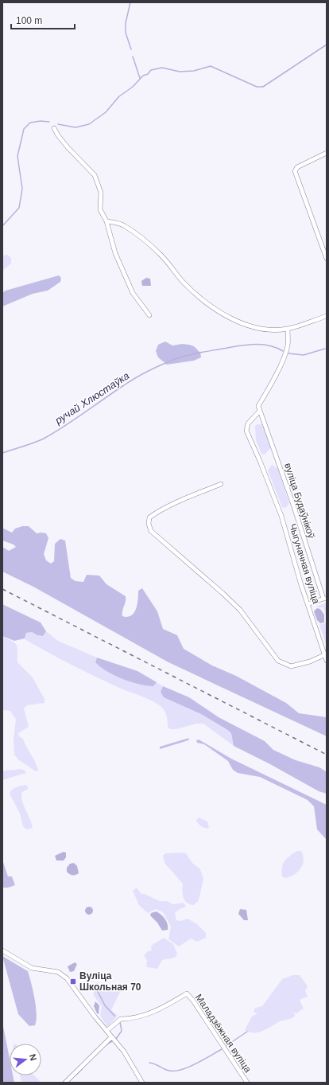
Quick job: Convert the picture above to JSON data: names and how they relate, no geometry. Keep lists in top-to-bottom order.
{
  "streets": {
    "street": ["вуліца Будаўнікоў", "Чыгуначная вуліца", "Маладзёжная вуліца"]
  },
  "crossings": [
    ["вуліца Будаўнікоў", "Чыгуначная вуліца"]
  ],
  "water": ["ручай Хлюстаўка"],
  "places": {
    "transit": ["Вуліца Школьная 70"]
  },
  "scale_bar": "100 m",
  "north": "right"
}
